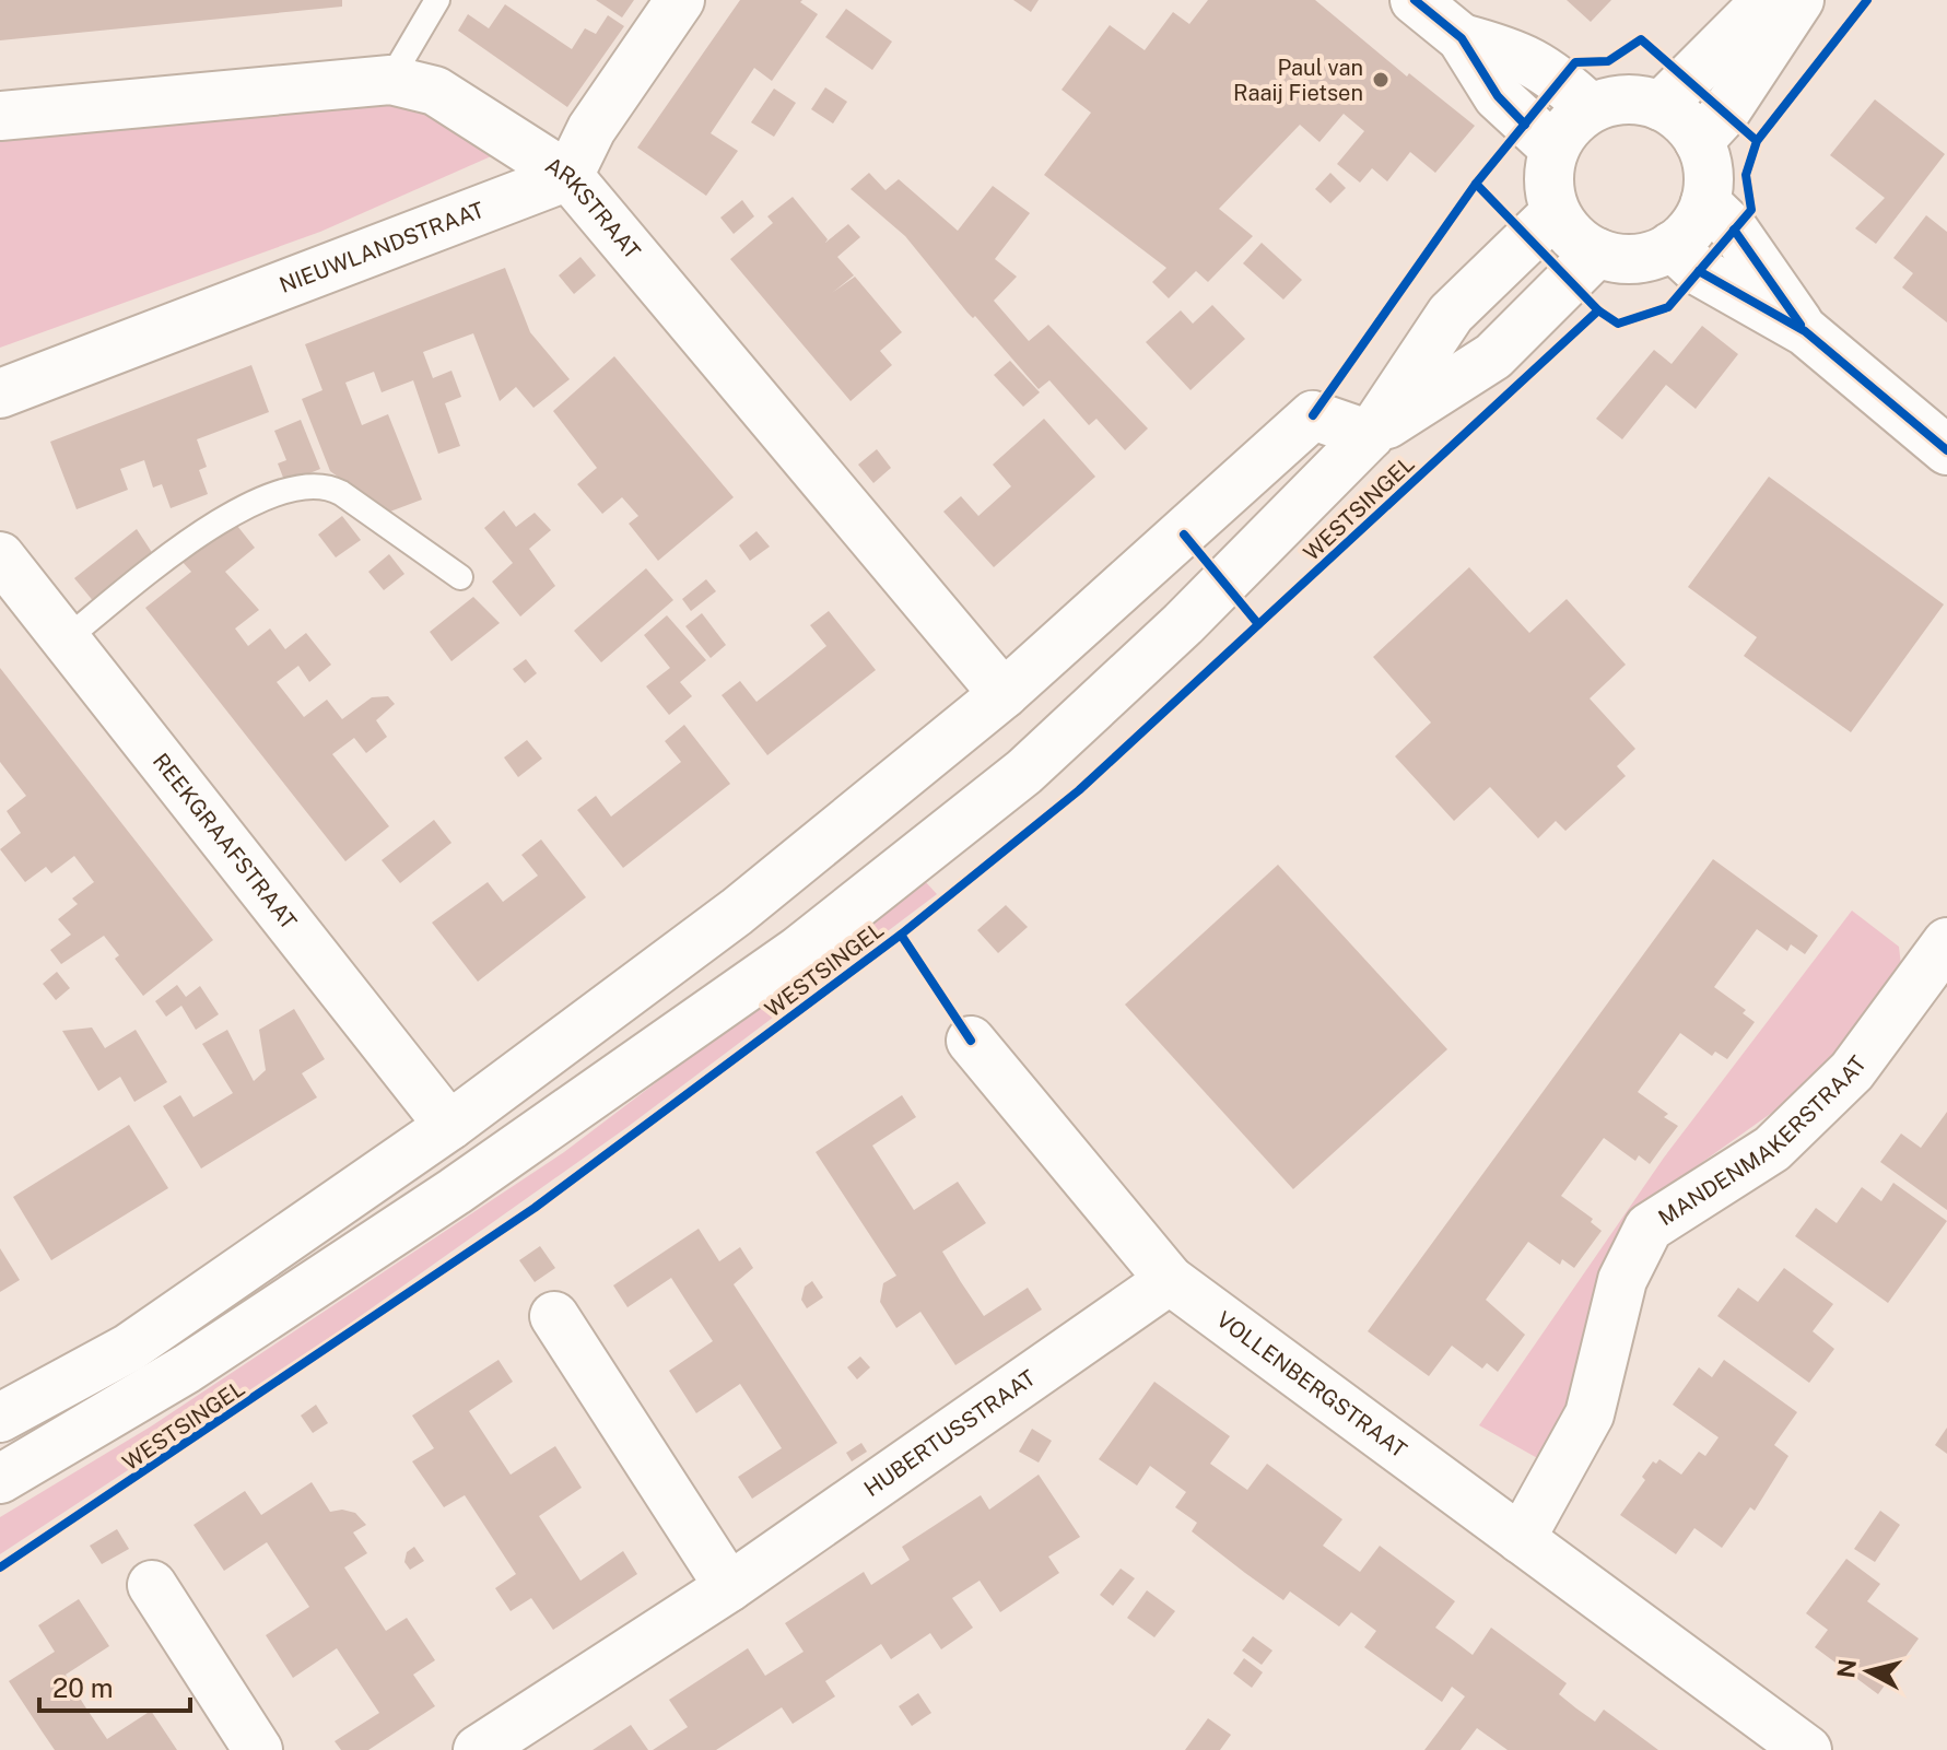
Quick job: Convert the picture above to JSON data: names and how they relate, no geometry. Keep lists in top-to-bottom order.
{
  "streets": {
    "street": [
      "ARKSTRAAT",
      "NIEUWLANDSTRAAT",
      "WESTSINGEL",
      "REEKGRAAFSTRAAT",
      "MANDENMAKERSTRAAT",
      "VOLLENBERGSTRAAT",
      "HUBERTUSSTRAAT"
    ]
  },
  "crossings": [
    ["ARKSTRAAT", "NIEUWLANDSTRAAT"],
    ["ARKSTRAAT", "WESTSINGEL"],
    ["WESTSINGEL", "REEKGRAAFSTRAAT"],
    ["MANDENMAKERSTRAAT", "VOLLENBERGSTRAAT"],
    ["VOLLENBERGSTRAAT", "HUBERTUSSTRAAT"]
  ],
  "places": ["Paul van Raaij Fietsen"],
  "scale_bar": "20 m",
  "north": "left"
}
